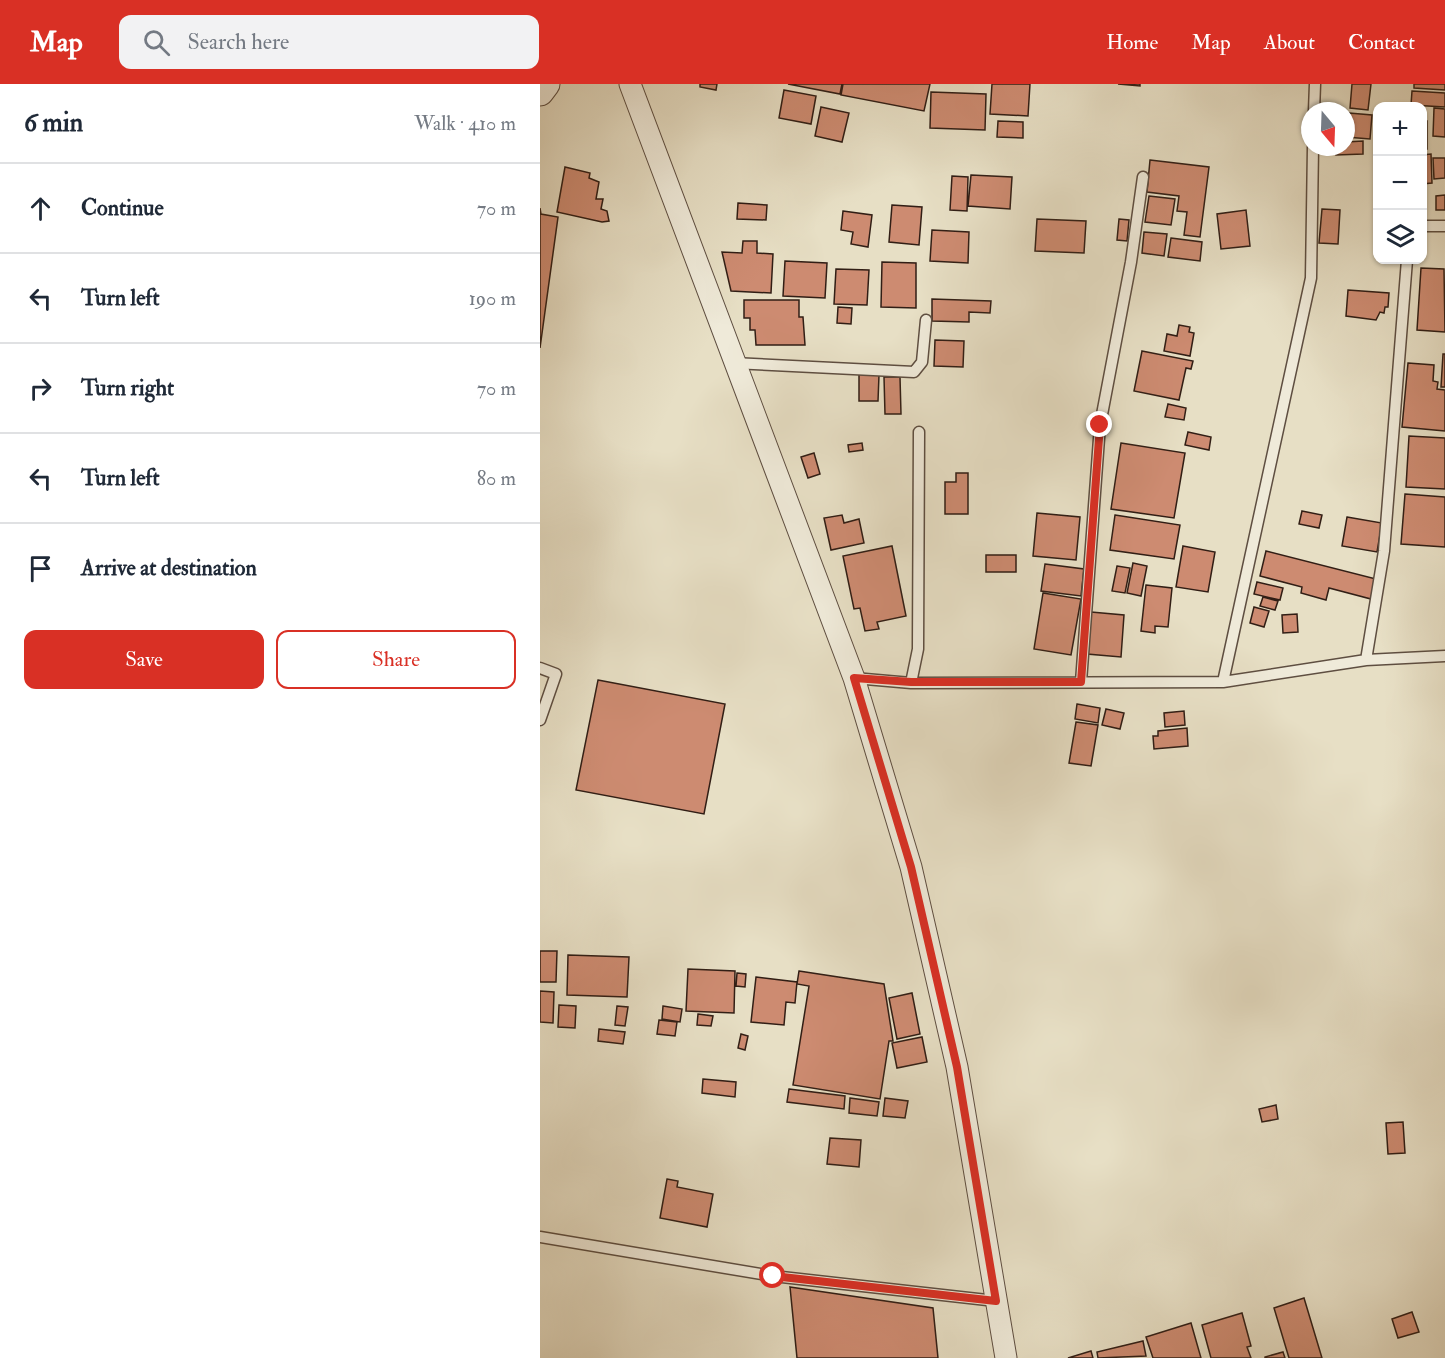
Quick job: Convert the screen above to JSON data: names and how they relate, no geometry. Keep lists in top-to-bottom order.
{
  "north": "bottom",
  "page": {
    "header": "Map",
    "search": "Search here",
    "nav": [
      "Home",
      "Map",
      "About",
      "Contact"
    ],
    "heading": ["6 min", "Walk · 410 m"],
    "map_buttons": ["+", "−"],
    "list": [
      ["Continue", "70 m"],
      ["Turn left", "190 m"],
      ["Turn right", "70 m"],
      ["Turn left", "80 m"],
      "Arrive at destination"
    ],
    "buttons": ["Save", "Share"]
  }
}
